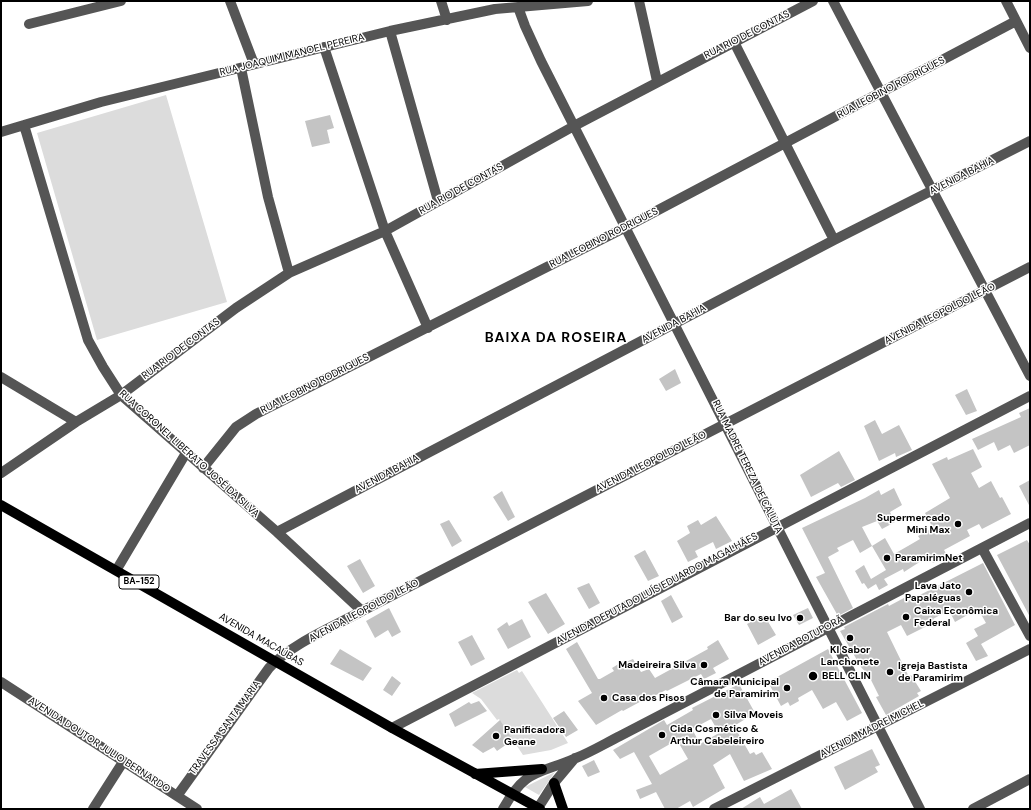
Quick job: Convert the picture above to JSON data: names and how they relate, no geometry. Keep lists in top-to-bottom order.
{
  "streets": {
    "main road": ["BA-152", "AVENIDA MACAÚBAS"],
    "street": [
      "RUA RIO DE CONTAS",
      "RUA JOAQUIM MANOEL PEREIRA",
      "RUA LEOBINO RODRIGUES",
      "AVENIDA BAHIA",
      "AVENIDA LEOPOLDO LEÃO",
      "RUA CORONEL LIBERATO JOSÉ DA SILVA",
      "RUA MADRE TEREZA DE CALUTA",
      "AVENIDA DEPUTADO LUÍS EDUARDO MAGALHÃES",
      "AVENIDA BOTUPORÃ",
      "TRAVESSA SANTA MARIA",
      "AVENIDA MADRE MICHEL",
      "AVENIDA DOUTOR JULIO BERNARDO"
    ]
  },
  "crossings": [
    ["RUA RIO DE CONTAS", "RUA CORONEL LIBERATO JOSÉ DA SILVA"],
    ["RUA RIO DE CONTAS", "RUA MADRE TEREZA DE CALUTA"],
    ["RUA JOAQUIM MANOEL PEREIRA", "RUA CORONEL LIBERATO JOSÉ DA SILVA"],
    ["RUA JOAQUIM MANOEL PEREIRA", "RUA MADRE TEREZA DE CALUTA"],
    ["RUA LEOBINO RODRIGUES", "RUA CORONEL LIBERATO JOSÉ DA SILVA"],
    ["RUA LEOBINO RODRIGUES", "RUA MADRE TEREZA DE CALUTA"],
    ["AVENIDA BAHIA", "RUA CORONEL LIBERATO JOSÉ DA SILVA"],
    ["AVENIDA BAHIA", "RUA MADRE TEREZA DE CALUTA"],
    ["AVENIDA LEOPOLDO LEÃO", "RUA CORONEL LIBERATO JOSÉ DA SILVA"],
    ["AVENIDA LEOPOLDO LEÃO", "RUA MADRE TEREZA DE CALUTA"],
    ["AVENIDA LEOPOLDO LEÃO", "AVENIDA MACAÚBAS"],
    ["AVENIDA LEOPOLDO LEÃO", "TRAVESSA SANTA MARIA"],
    ["RUA MADRE TEREZA DE CALUTA", "AVENIDA DEPUTADO LUÍS EDUARDO MAGALHÃES"],
    ["RUA MADRE TEREZA DE CALUTA", "AVENIDA BOTUPORÃ"],
    ["RUA MADRE TEREZA DE CALUTA", "AVENIDA MADRE MICHEL"],
    ["BA-152", "AVENIDA MACAÚBAS"],
    ["BA-152", "AVENIDA BOTUPORÃ"],
    ["AVENIDA DEPUTADO LUÍS EDUARDO MAGALHÃES", "AVENIDA MACAÚBAS"],
    ["AVENIDA MACAÚBAS", "AVENIDA BOTUPORÃ"],
    ["AVENIDA MACAÚBAS", "TRAVESSA SANTA MARIA"],
    ["TRAVESSA SANTA MARIA", "AVENIDA DOUTOR JULIO BERNARDO"]
  ],
  "districts": ["BAIXA DA ROSEIRA"],
  "places": [
    "Supermercado Mini Max",
    "ParamirimNet",
    "Lava Jato Papaléguas",
    "Caixa Econômica Federal",
    "Bar do seu Ivo",
    "KI Sabor Lanchonete",
    "Madeireira Silva",
    "Igreja Bastista de Paramirim",
    "BELL CLIN",
    "Câmara Municipal de Paramirim",
    "Casa dos Pisos",
    "Silva Moveis",
    "Cida Cosmético & Arthur Cabeleireiro",
    "Panificadora Geane"
  ]
}
